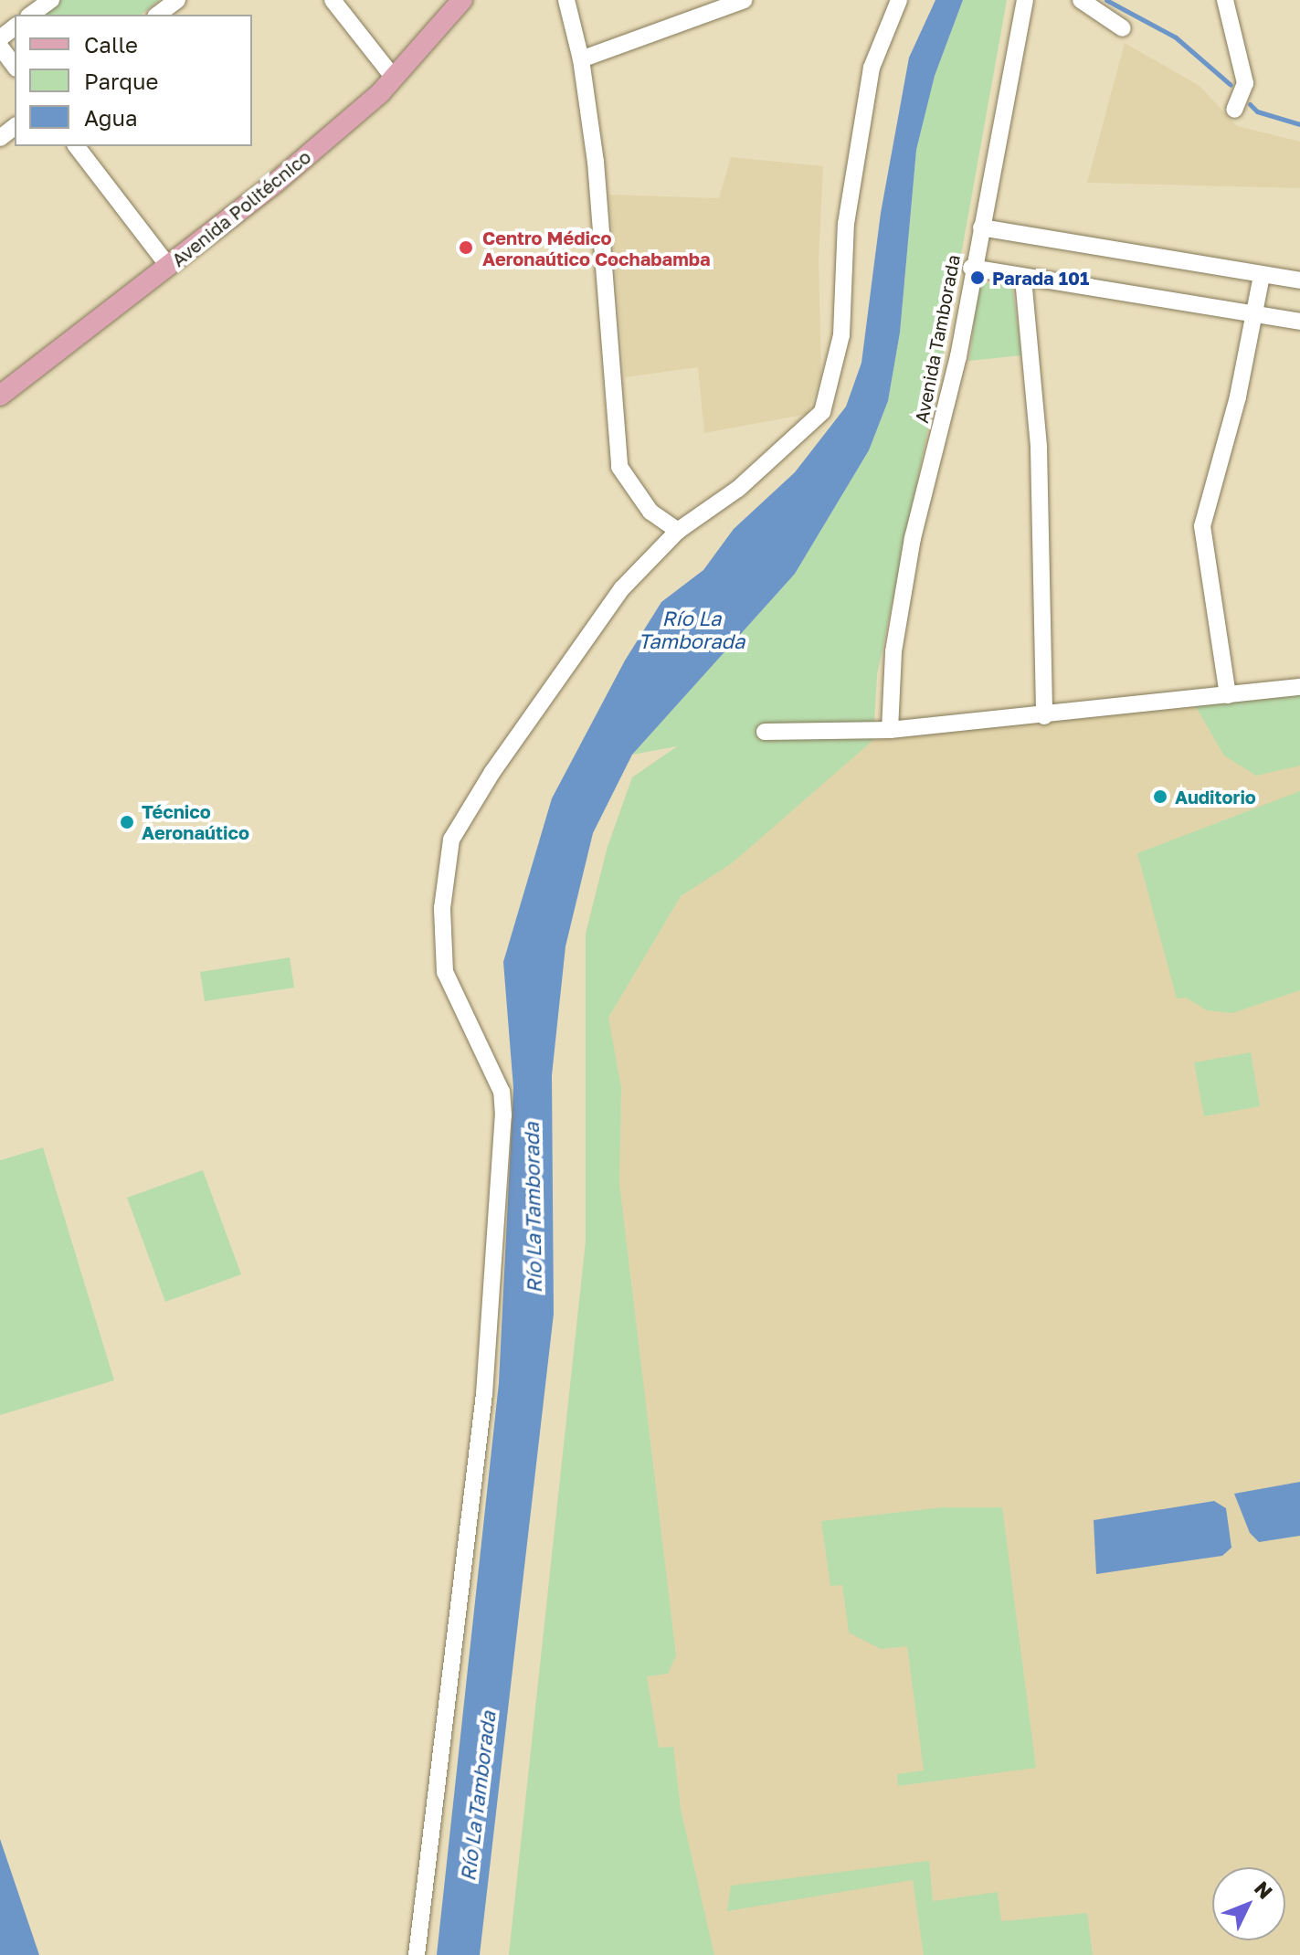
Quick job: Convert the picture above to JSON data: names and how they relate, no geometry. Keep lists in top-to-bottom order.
{
  "streets": {
    "main road": ["Avenida Politécnico"],
    "street": ["Avenida Tamborada"]
  },
  "water": ["Río La Tamborada"],
  "places": [
    "Centro Médico Aeronaútico Cochabamba",
    "Parada 101",
    "Auditorio",
    "Técnico Aeronaútico"
  ],
  "legend": ["Calle", "Parque", "Agua"],
  "north": "top right"
}
